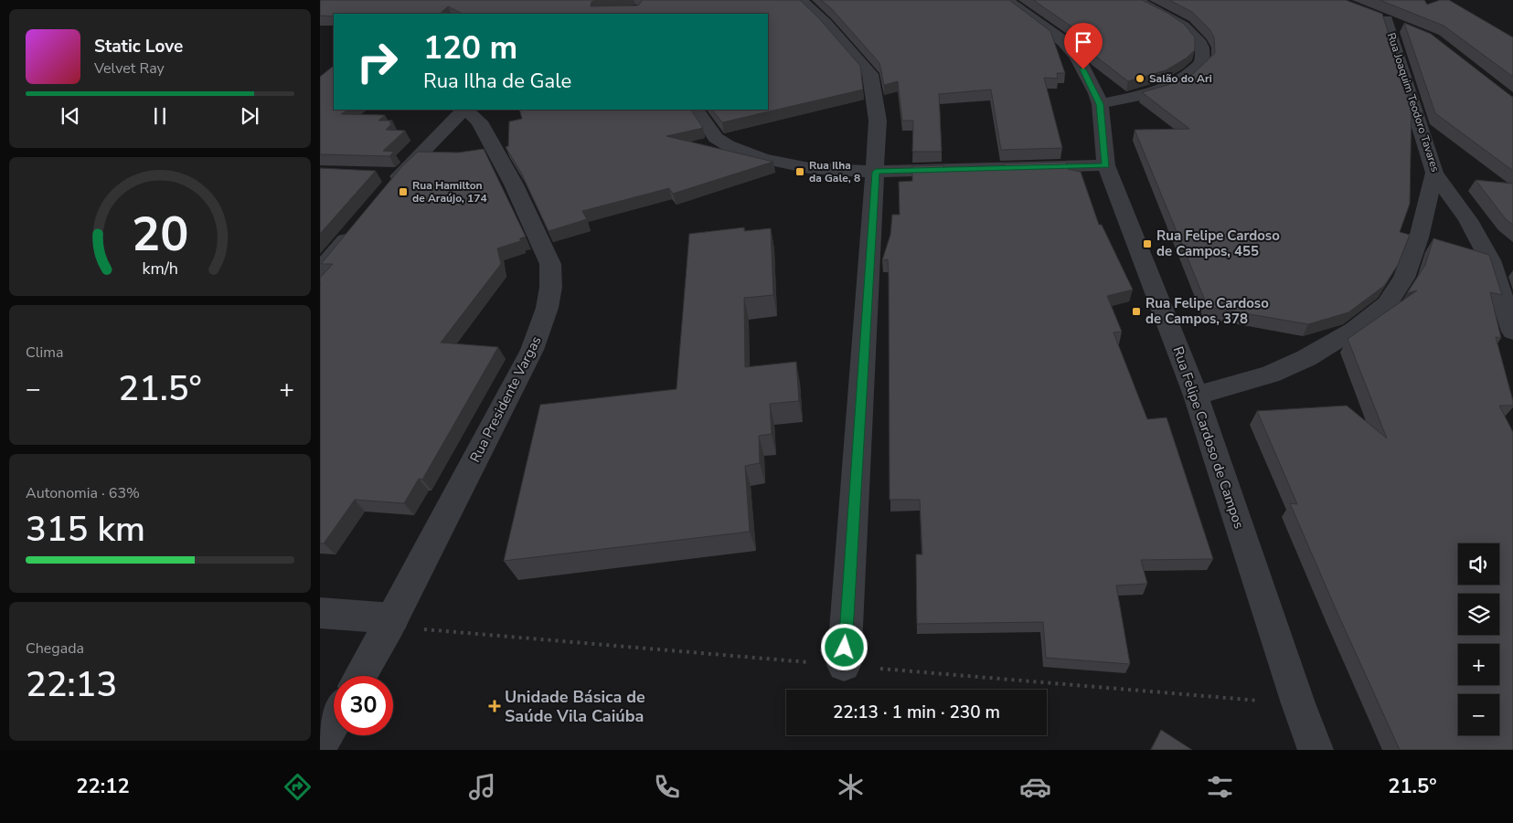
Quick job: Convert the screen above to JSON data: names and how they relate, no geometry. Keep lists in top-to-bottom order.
{
  "streets": {
    "street": ["Rua Joaquim Teodoro Tavares", "Rua Presidente Vargas", "Rua Felipe Cardoso de Campos"]
  },
  "places": {
    "other": ["Salão do Ari"],
    "transit": [
      "Rua Ilha da Gale, 8",
      "Rua Hamilton de Araújo, 174",
      "Rua Felipe Cardoso de Campos, 455",
      "Rua Felipe Cardoso de Campos, 378"
    ],
    "health": ["Unidade Básica de Saúde Vila Caiúba"]
  },
  "page": {
    "turn": ["120 m", "Rua Ilha de Gale"],
    "song": ["Static Love", "Velvet Ray"],
    "tile": [
      "Clima",
      ["Autonomia · 63%", "315 km"],
      ["Chegada", "22:13"]
    ],
    "heat": ["−", "21.5°", "+"],
    "map_buttons": ["+", "−"],
    "limit": "30",
    "trip": "22:13 · 1 min · 230 m",
    "tabs": ["22:12", "21.5°"],
    "gauge": ["20", "km/h"]
  }
}
